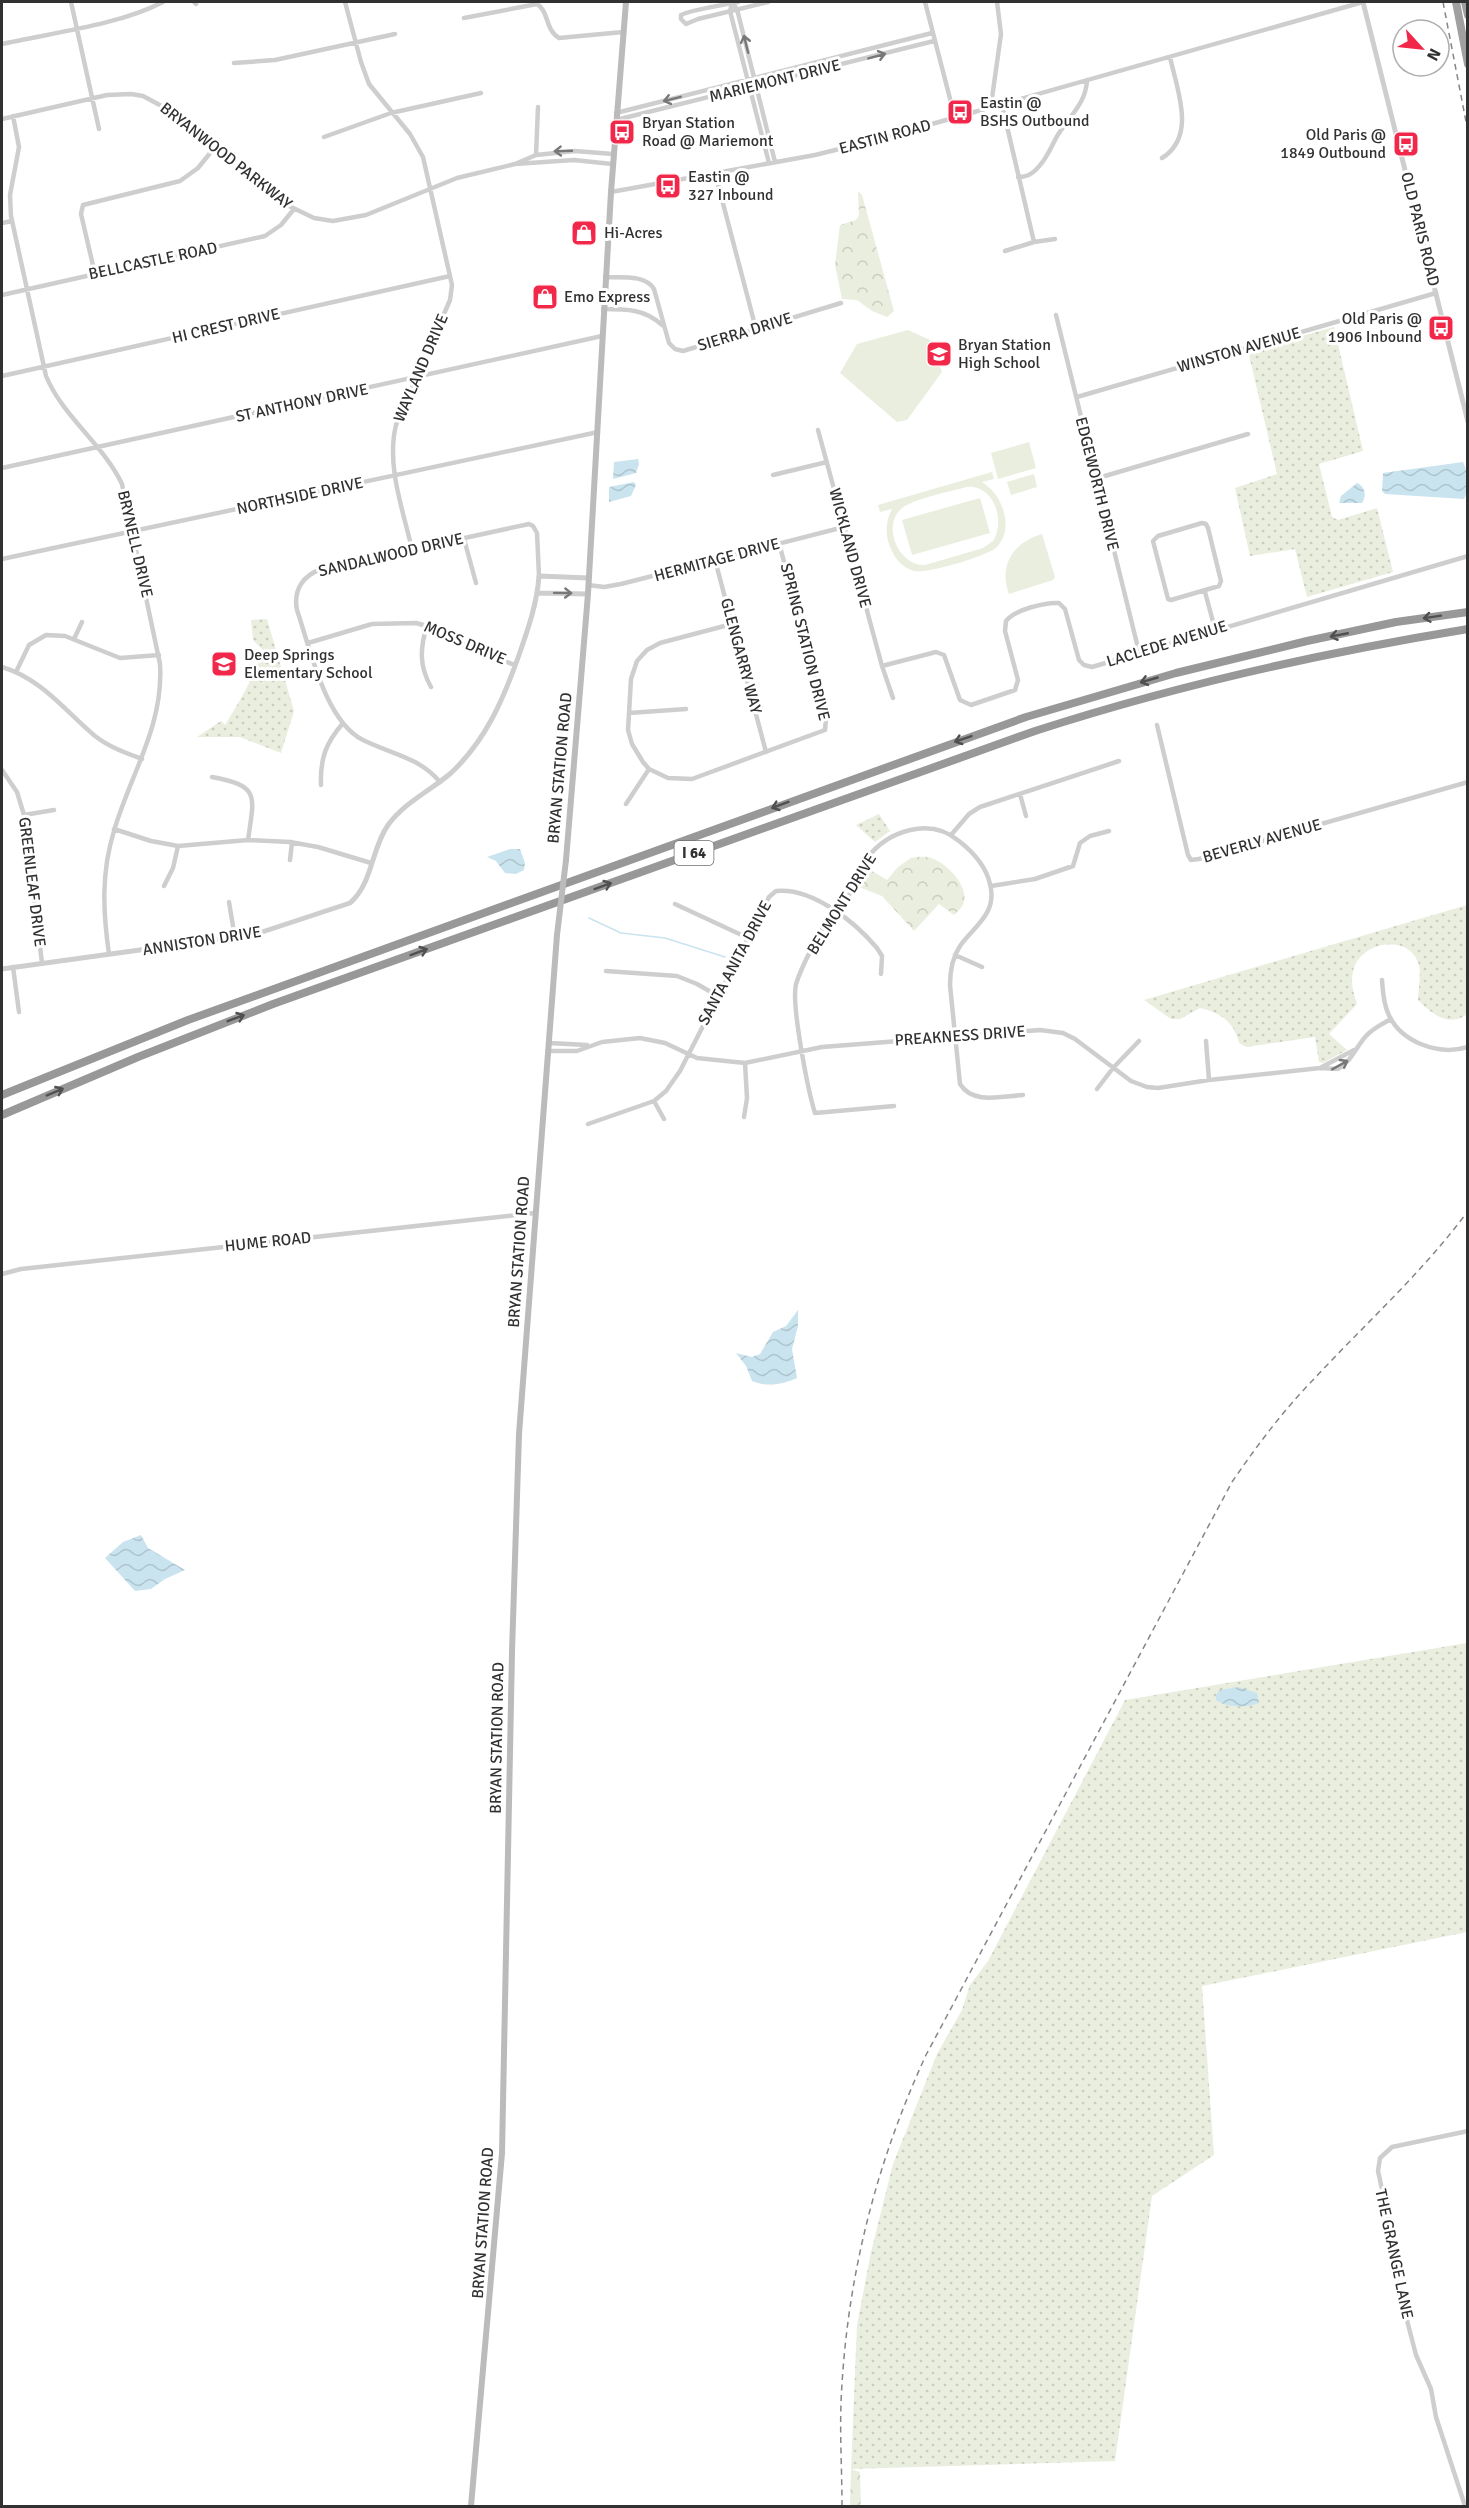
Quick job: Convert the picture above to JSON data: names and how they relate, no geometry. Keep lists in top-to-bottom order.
{
  "streets": {
    "highway": ["I 64"],
    "main road": ["BRYAN STATION ROAD"],
    "street": [
      "MARIEMONT DRIVE",
      "EASTIN ROAD",
      "BRYANWOOD PARKWAY",
      "OLD PARIS ROAD",
      "BELLCASTLE ROAD",
      "HI CREST DRIVE",
      "SIERRA DRIVE",
      "WINSTON AVENUE",
      "WAYLAND DRIVE",
      "ST ANTHONY DRIVE",
      "EDGEWORTH DRIVE",
      "NORTHSIDE DRIVE",
      "BRYNELL DRIVE",
      "WICKLAND DRIVE",
      "SANDALWOOD DRIVE",
      "HERMITAGE DRIVE",
      "SPRING STATION DRIVE",
      "MOSS DRIVE",
      "LACLEDE AVENUE",
      "GLENGARRY WAY",
      "BEVERLY AVENUE",
      "GREENLEAF DRIVE",
      "BELMONT DRIVE",
      "ANNISTON DRIVE",
      "SANTA ANITA DRIVE",
      "PREAKNESS DRIVE",
      "HUME ROAD",
      "THE GRANGE LANE"
    ]
  },
  "crossings": [
    ["MARIEMONT DRIVE", "BRYAN STATION ROAD"],
    ["EASTIN ROAD", "OLD PARIS ROAD"],
    ["EASTIN ROAD", "BRYAN STATION ROAD"],
    ["BRYANWOOD PARKWAY", "BELLCASTLE ROAD"],
    ["BRYANWOOD PARKWAY", "WAYLAND DRIVE"],
    ["BRYANWOOD PARKWAY", "BRYNELL DRIVE"],
    ["BRYANWOOD PARKWAY", "BRYAN STATION ROAD"],
    ["OLD PARIS ROAD", "WINSTON AVENUE"],
    ["BELLCASTLE ROAD", "BRYNELL DRIVE"],
    ["HI CREST DRIVE", "WAYLAND DRIVE"],
    ["HI CREST DRIVE", "BRYNELL DRIVE"],
    ["SIERRA DRIVE", "BRYAN STATION ROAD"],
    ["WINSTON AVENUE", "EDGEWORTH DRIVE"],
    ["WAYLAND DRIVE", "ST ANTHONY DRIVE"],
    ["WAYLAND DRIVE", "NORTHSIDE DRIVE"],
    ["WAYLAND DRIVE", "SANDALWOOD DRIVE"],
    ["ST ANTHONY DRIVE", "BRYNELL DRIVE"],
    ["ST ANTHONY DRIVE", "BRYAN STATION ROAD"],
    ["EDGEWORTH DRIVE", "LACLEDE AVENUE"],
    ["NORTHSIDE DRIVE", "BRYNELL DRIVE"],
    ["NORTHSIDE DRIVE", "BRYAN STATION ROAD"],
    ["BRYNELL DRIVE", "ANNISTON DRIVE"],
    ["WICKLAND DRIVE", "HERMITAGE DRIVE"],
    ["WICKLAND DRIVE", "LACLEDE AVENUE"],
    ["SANDALWOOD DRIVE", "MOSS DRIVE"],
    ["SANDALWOOD DRIVE", "ANNISTON DRIVE"],
    ["HERMITAGE DRIVE", "SPRING STATION DRIVE"],
    ["HERMITAGE DRIVE", "GLENGARRY WAY"],
    ["HERMITAGE DRIVE", "BRYAN STATION ROAD"],
    ["SPRING STATION DRIVE", "GLENGARRY WAY"],
    ["MOSS DRIVE", "ANNISTON DRIVE"],
    ["BRYAN STATION ROAD", "PREAKNESS DRIVE"],
    ["BRYAN STATION ROAD", "HUME ROAD"],
    ["GREENLEAF DRIVE", "ANNISTON DRIVE"],
    ["BELMONT DRIVE", "SANTA ANITA DRIVE"],
    ["BELMONT DRIVE", "PREAKNESS DRIVE"],
    ["SANTA ANITA DRIVE", "PREAKNESS DRIVE"]
  ],
  "places": {
    "bus stop": [
      "Eastin @ BSHS Outbound",
      "Bryan Station Road @ Mariemont",
      "Old Paris @ 1849 Outbound",
      "Eastin @ 327 Inbound",
      "Old Paris @ 1906 Inbound"
    ],
    "shop": ["Hi-Acres", "Emo Express"],
    "school or university": ["Bryan Station High School", "Deep Springs Elementary School"]
  },
  "north": "bottom right"
}
